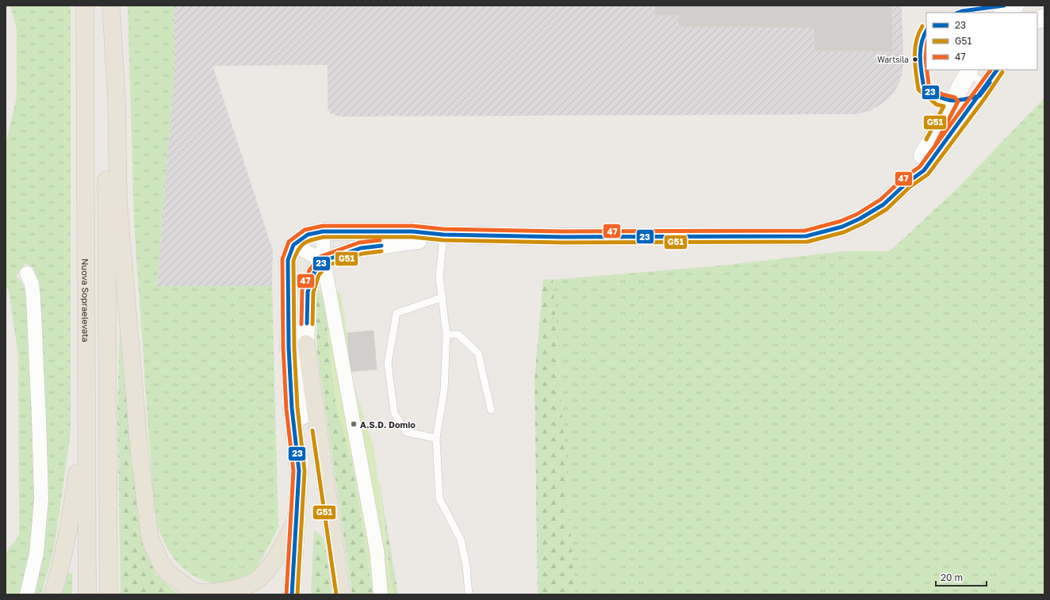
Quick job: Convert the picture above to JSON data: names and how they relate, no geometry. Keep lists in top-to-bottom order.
{
  "streets": {
    "highway": ["Nuova Sopraelevata"]
  },
  "places": ["Wartsila", "A.S.D. Domio"],
  "lines": ["transit line 23", "transit line G51", "transit line 47"],
  "legend": ["23", "G51", "47"],
  "scale_bar": "20 m"
}
